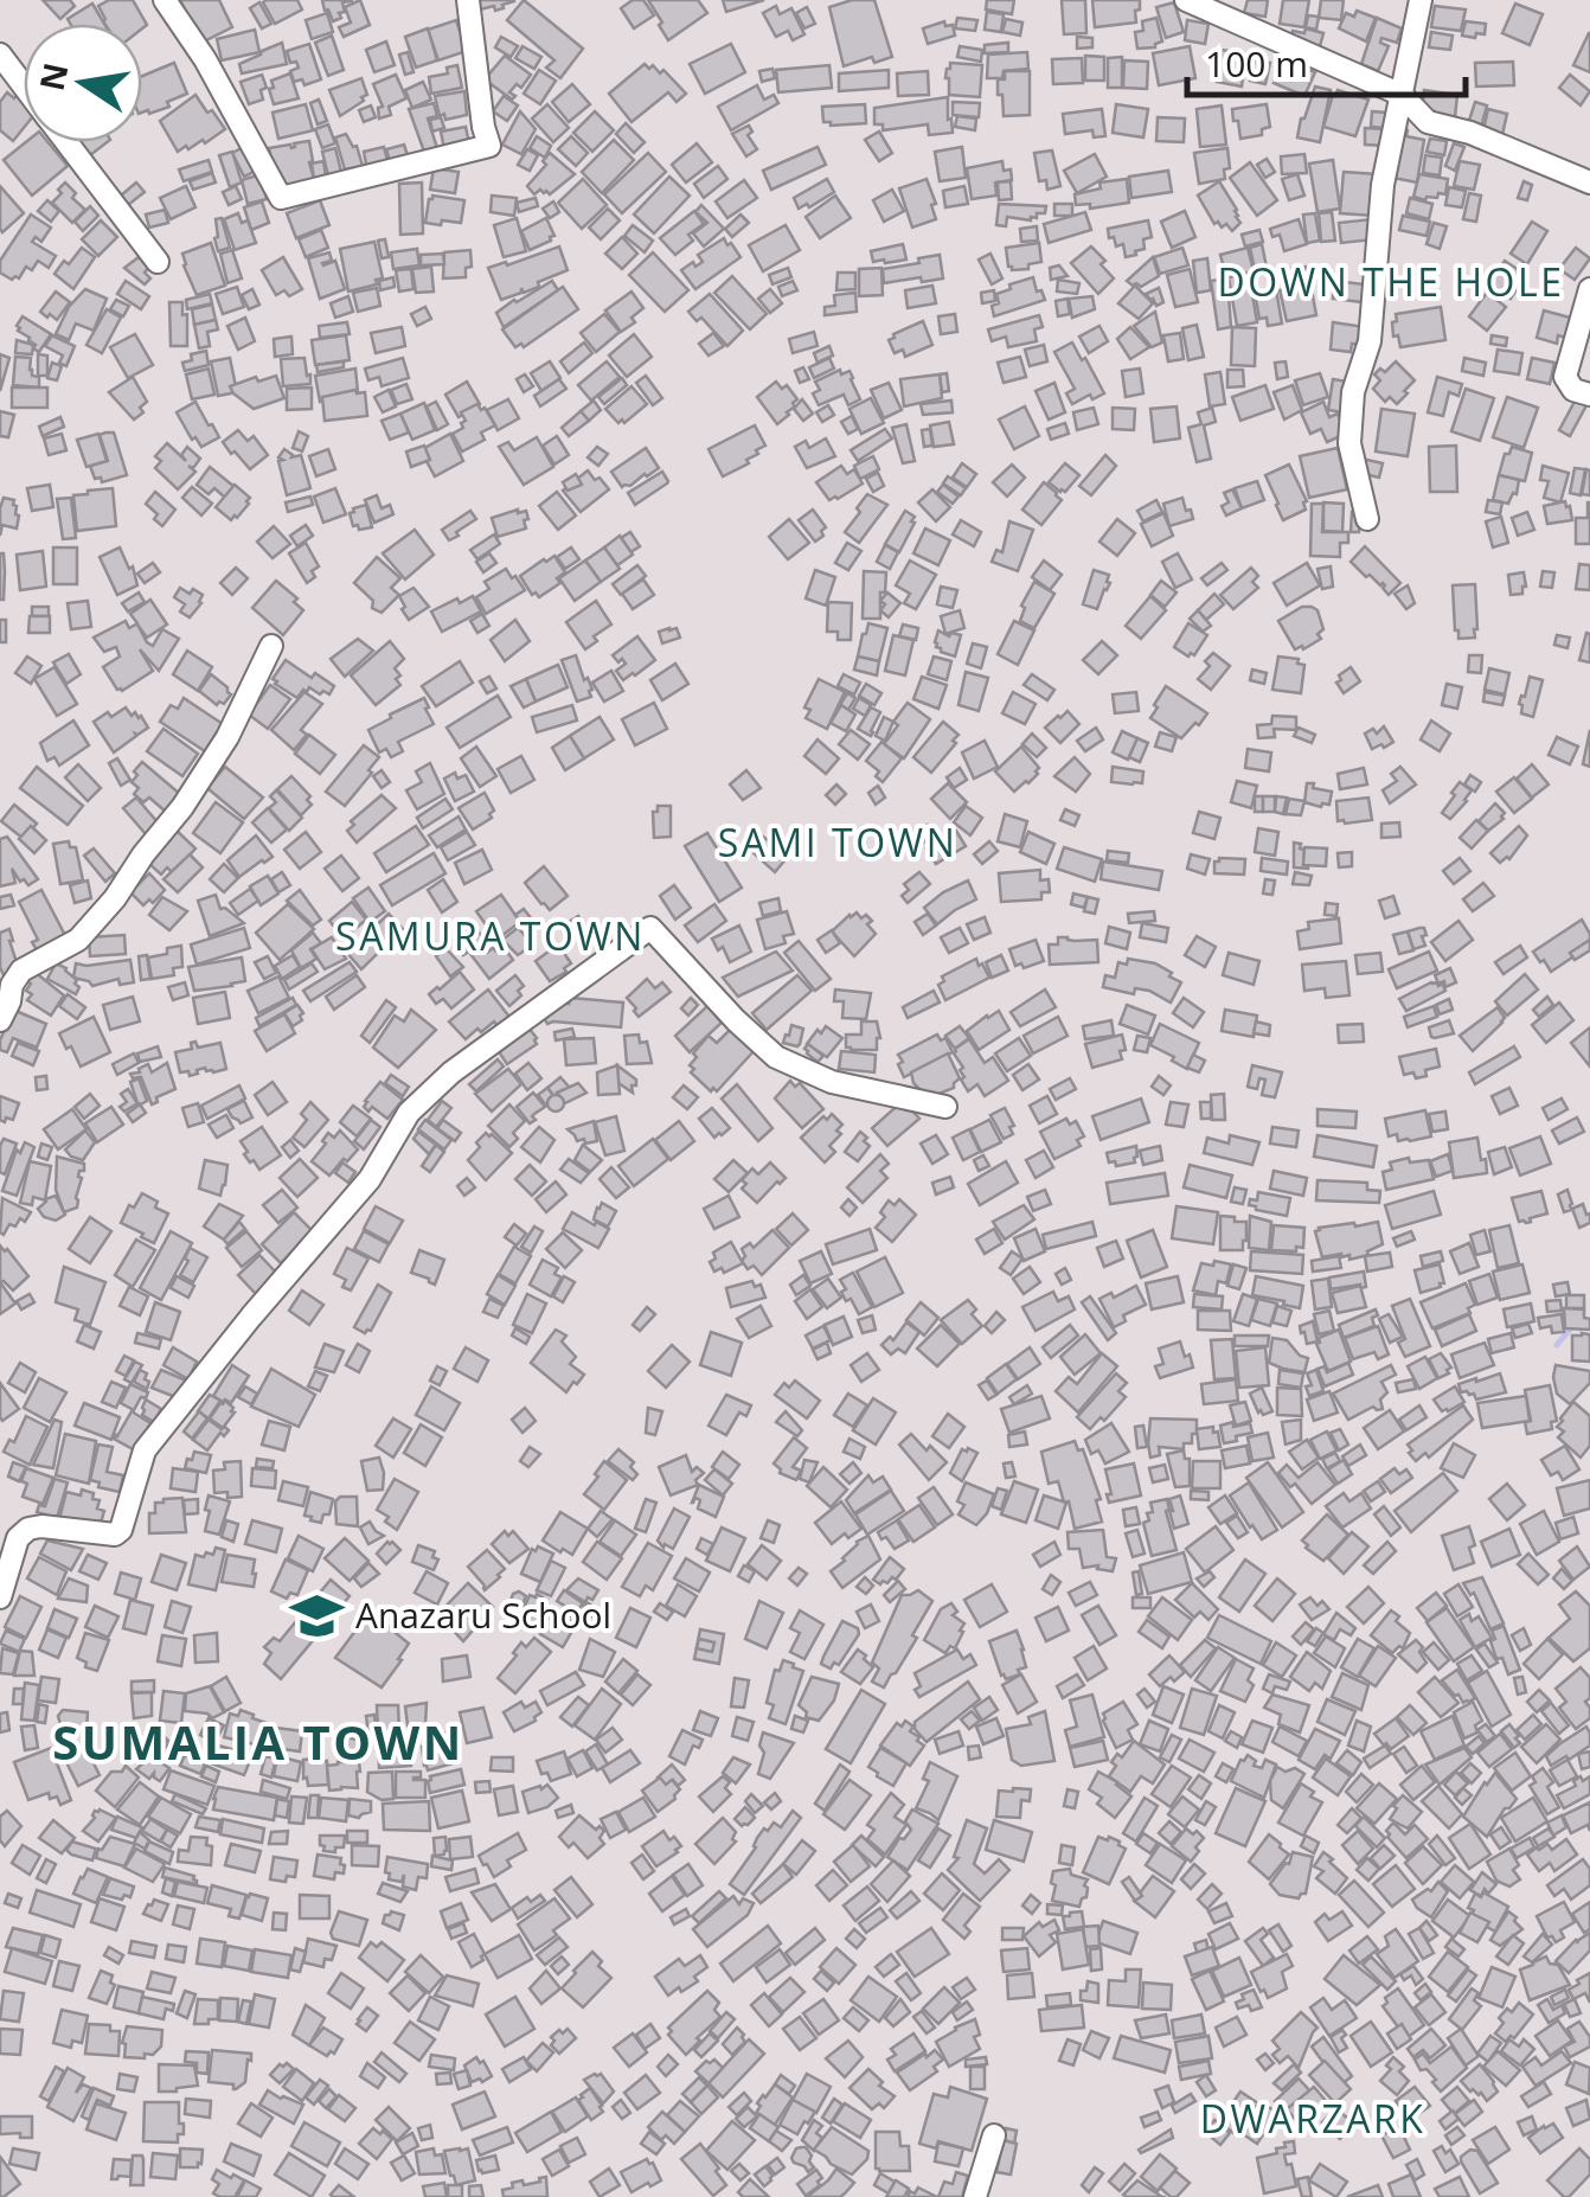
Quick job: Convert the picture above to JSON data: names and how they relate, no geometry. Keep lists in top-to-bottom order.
{
  "districts": [
    "DOWN THE HOLE",
    "SAMI TOWN",
    "SAMURA TOWN",
    "SUMALIA TOWN",
    "DWARZARK"
  ],
  "places": {
    "school or university": ["Anazaru School"]
  },
  "scale_bar": "100 m",
  "north": "left"
}
